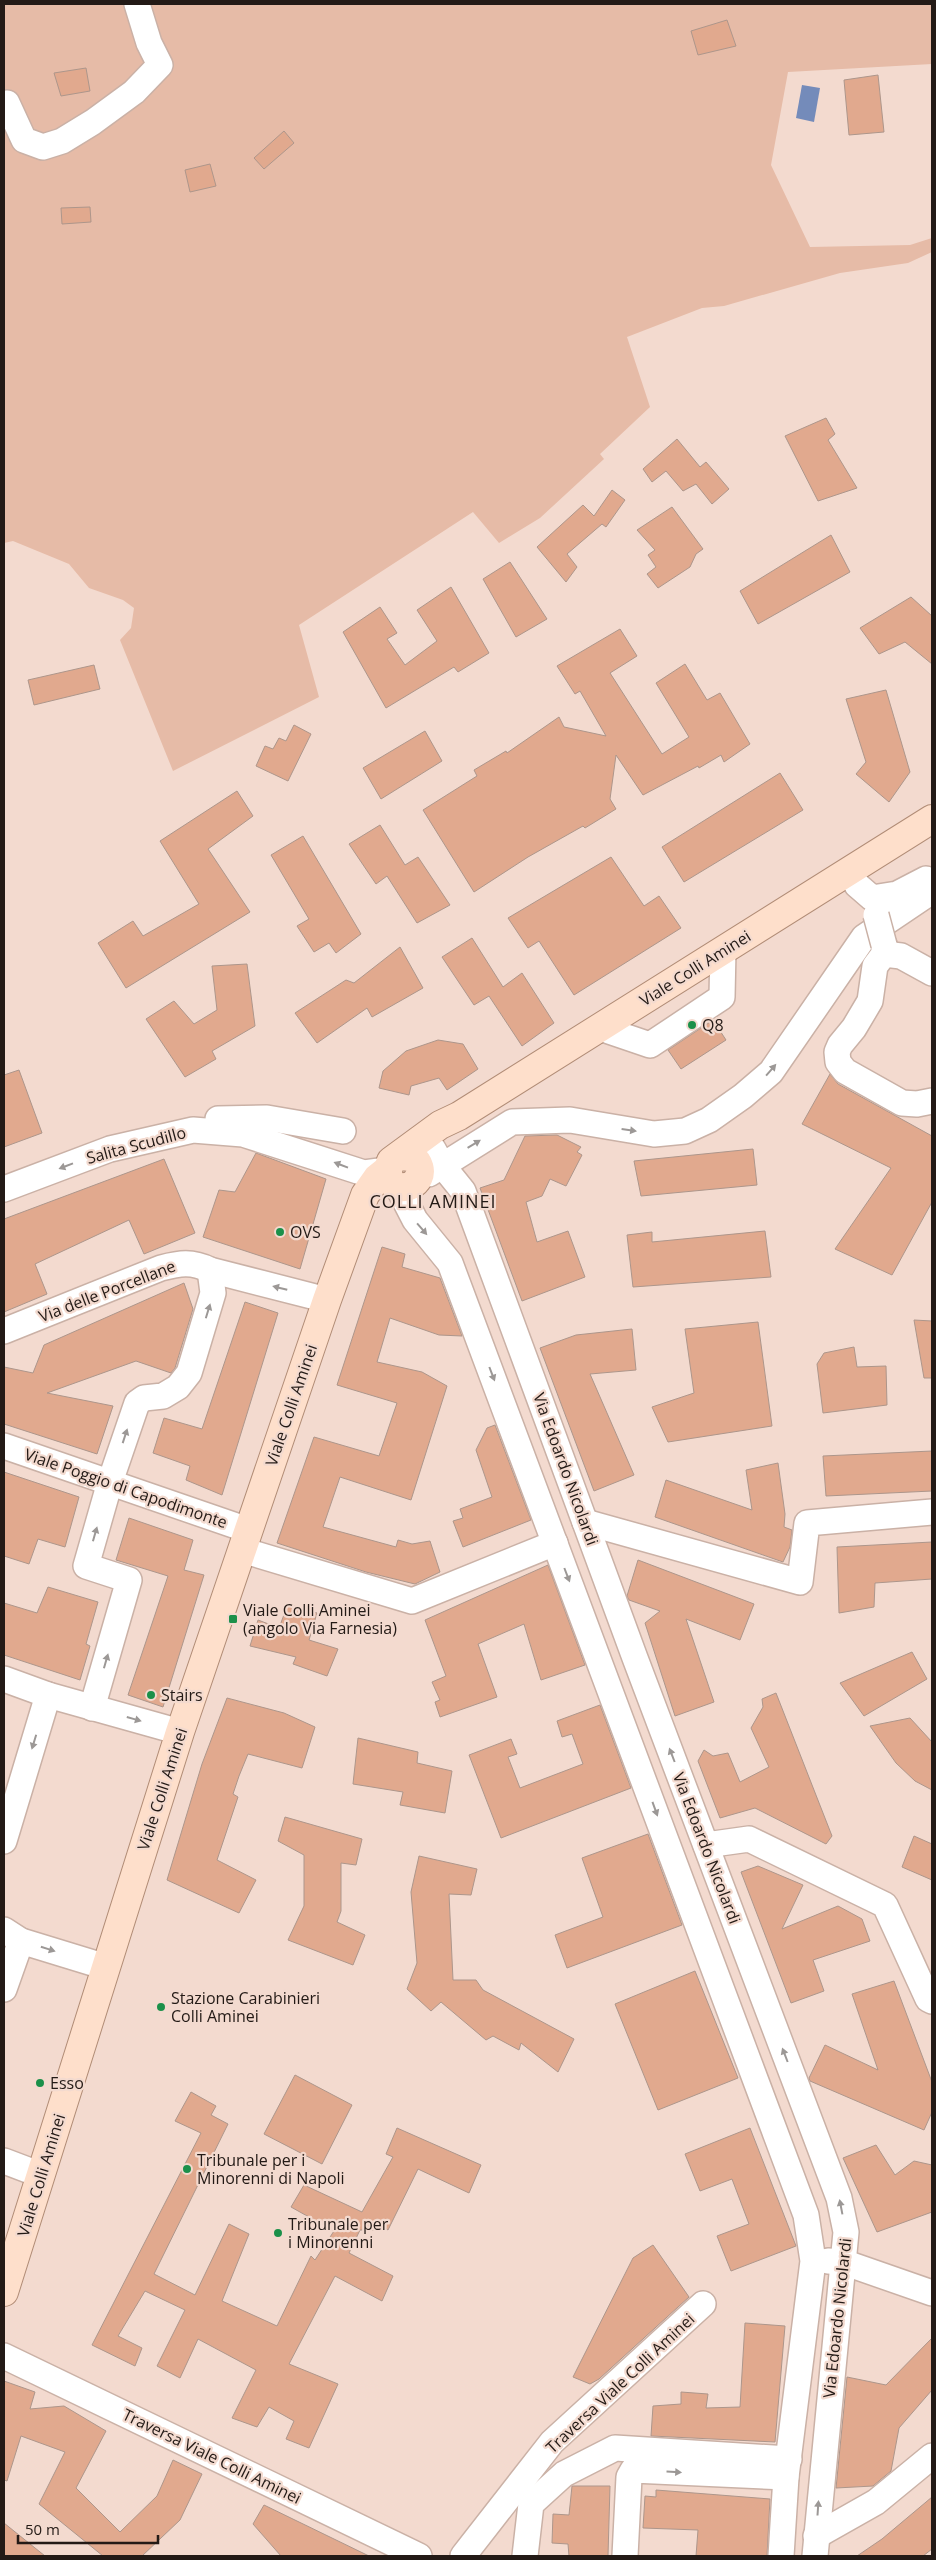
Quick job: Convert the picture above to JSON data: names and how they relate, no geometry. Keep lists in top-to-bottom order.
{
  "streets": {
    "main road": ["Viale Colli Aminei"],
    "street": [
      "Salita Scudillo",
      "Via delle Porcellane",
      "Via Edoardo Nicolardi",
      "Viale Poggio di Capodimonte",
      "Traversa Viale Colli Aminei"
    ]
  },
  "crossings": [
    ["Viale Colli Aminei", "Salita Scudillo"],
    ["Viale Colli Aminei", "Via delle Porcellane"],
    ["Viale Colli Aminei", "Via Edoardo Nicolardi"],
    ["Viale Colli Aminei", "Viale Poggio di Capodimonte"],
    ["Salita Scudillo", "Via Edoardo Nicolardi"],
    ["Via Edoardo Nicolardi", "Viale Poggio di Capodimonte"]
  ],
  "districts": ["COLLI AMINEI"],
  "places": {
    "other": [
      "Q8",
      "OVS",
      "Stairs",
      "Stazione Carabinieri Colli Aminei",
      "Esso",
      "Tribunale per i Minorenni di Napoli",
      "Tribunale per i Minorenni"
    ],
    "transit": ["Viale Colli Aminei (angolo Via Farnesia)"]
  },
  "scale_bar": "50 m"
}
